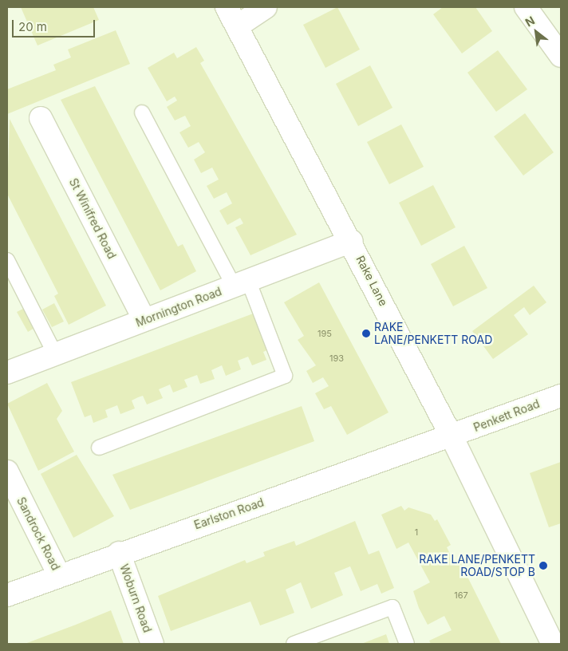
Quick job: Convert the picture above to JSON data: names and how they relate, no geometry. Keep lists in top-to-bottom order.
{
  "streets": {
    "street": [
      "St Winifred Road",
      "Rake Lane",
      "Mornington Road",
      "Penkett Road",
      "Earlston Road",
      "Sandrock Road",
      "Woburn Road"
    ]
  },
  "crossings": [
    ["St Winifred Road", "Mornington Road"],
    ["Rake Lane", "Mornington Road"],
    ["Rake Lane", "Penkett Road"],
    ["Rake Lane", "Earlston Road"],
    ["Penkett Road", "Earlston Road"],
    ["Earlston Road", "Sandrock Road"],
    ["Earlston Road", "Woburn Road"]
  ],
  "places": ["RAKE LANE/PENKETT ROAD", "RAKE LANE/PENKETT ROAD/STOP B"],
  "house_numbers": [
    "195",
    "193",
    "1",
    "167"
  ],
  "scale_bar": "20 m",
  "north": "top left"
}
